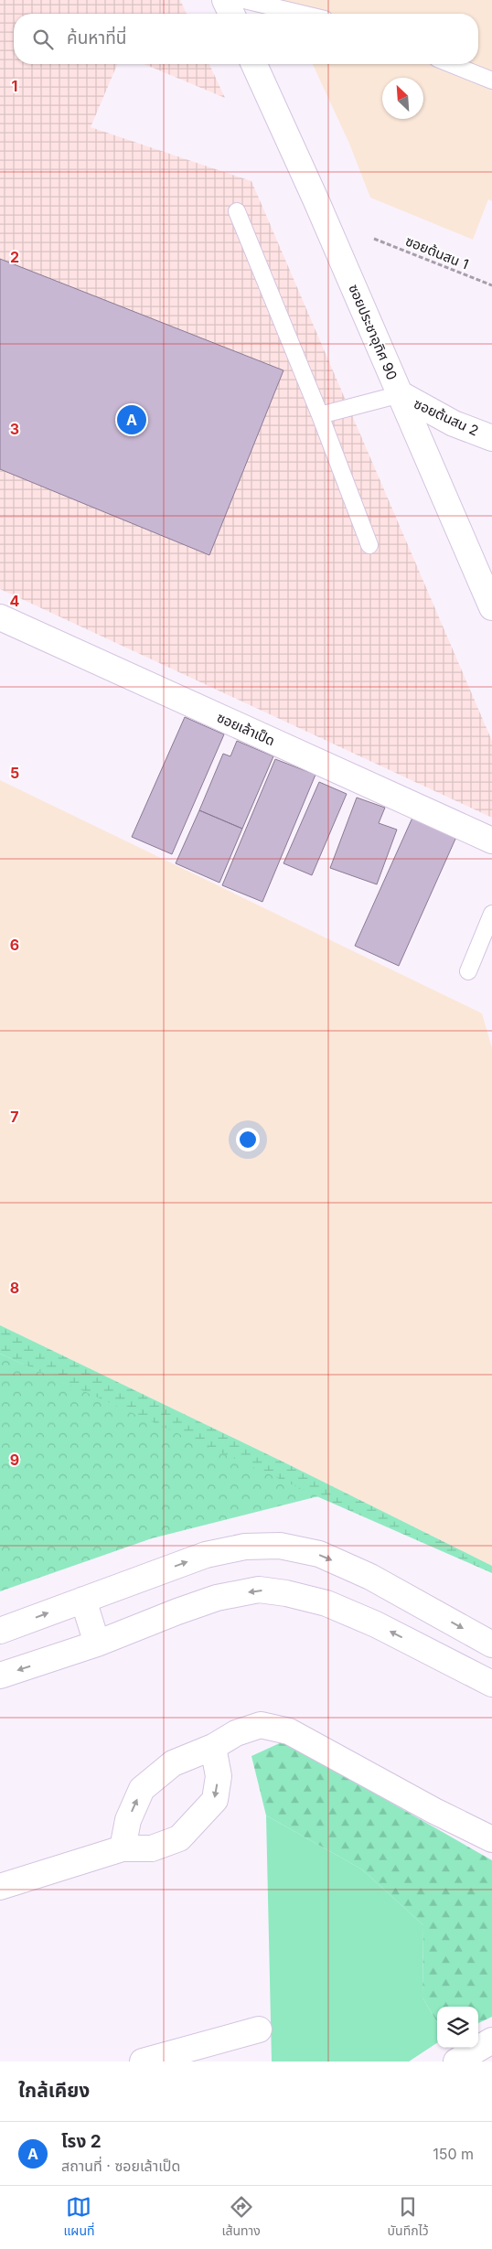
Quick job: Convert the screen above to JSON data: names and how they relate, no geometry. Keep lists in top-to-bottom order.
{
  "streets": {
    "street": ["ซอยประชาอุทิศ 90", "ซอยต้นสน 2", "ซอยเล้าเป็ด"],
    "path": ["ซอยต้นสน 1"]
  },
  "crossings": [
    ["ซอยประชาอุทิศ 90", "ซอยต้นสน 2"]
  ],
  "north": "top left",
  "page": {
    "search": "ค้นหาที่นี่",
    "pins": "A",
    "heading": "ใกล้เคียง",
    "list": [
      {
        "mark": "A",
        "name": "โรง 2",
        "note": "สถานที่ · ซอยเล้าเป็ด",
        "value": "150 m"
      }
    ],
    "nav": ["แผนที่", "เส้นทาง", "บันทึกไว้"]
  },
  "grid": {
    "rows": [
      "1",
      "2",
      "3",
      "4",
      "5",
      "6",
      "7",
      "8",
      "9"
    ]
  }
}
